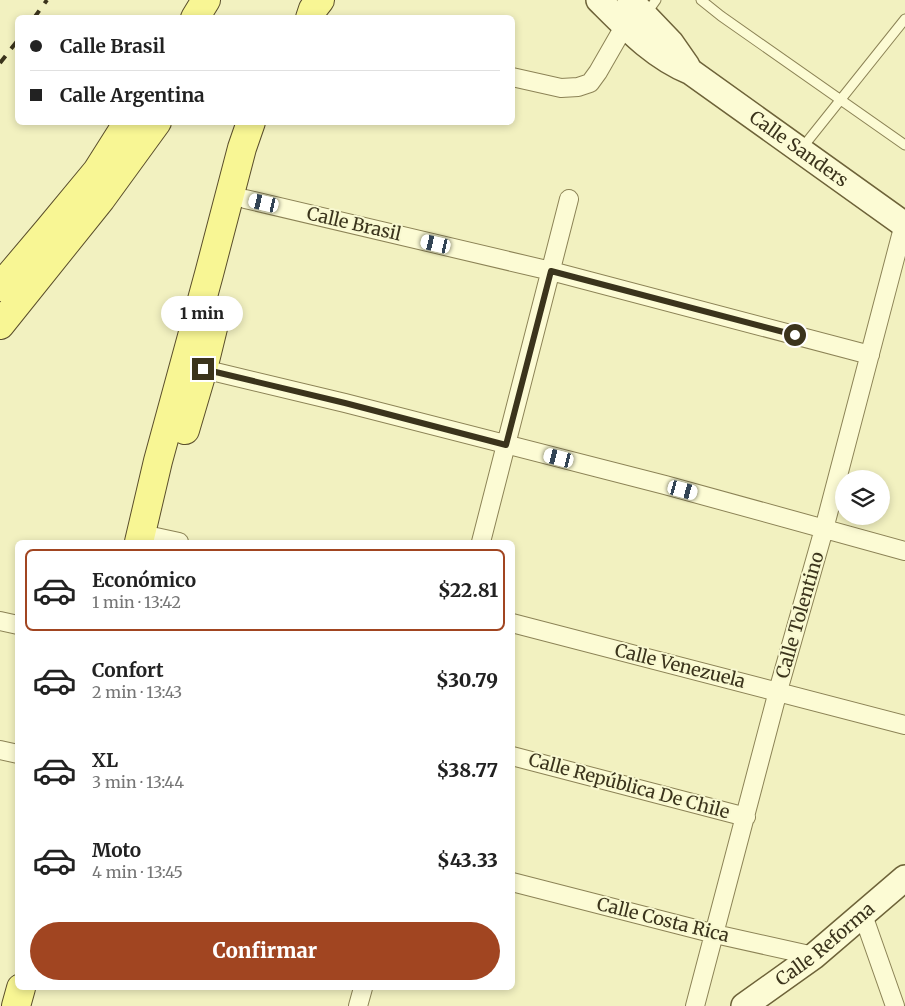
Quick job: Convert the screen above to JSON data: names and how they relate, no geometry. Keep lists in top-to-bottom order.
{
  "streets": {
    "street": [
      "Calle Sanders",
      "Calle Brasil",
      "Calle Tolentino",
      "Calle Venezuela",
      "Calle República De Chile",
      "Calle Costa Rica",
      "Calle Reforma"
    ]
  },
  "crossings": [
    ["Calle Sanders", "Calle Tolentino"],
    ["Calle Brasil", "Calle Tolentino"],
    ["Calle Tolentino", "Calle Venezuela"],
    ["Calle Tolentino", "Calle República De Chile"],
    ["Calle Tolentino", "Calle Costa Rica"],
    ["Calle Costa Rica", "Calle Reforma"]
  ],
  "page": {
    "banner": ["Calle Brasil", "Calle Argentina"],
    "bubble": "1 min",
    "list": [
      {
        "name": "Económico",
        "note": "1 min · 13:42",
        "value": "$22.81"
      },
      {
        "name": "Confort",
        "note": "2 min · 13:43",
        "value": "$30.79"
      },
      {
        "name": "XL",
        "note": "3 min · 13:44",
        "value": "$38.77"
      },
      {
        "name": "Moto",
        "note": "4 min · 13:45",
        "value": "$43.33"
      }
    ],
    "buttons": "Confirmar"
  }
}
